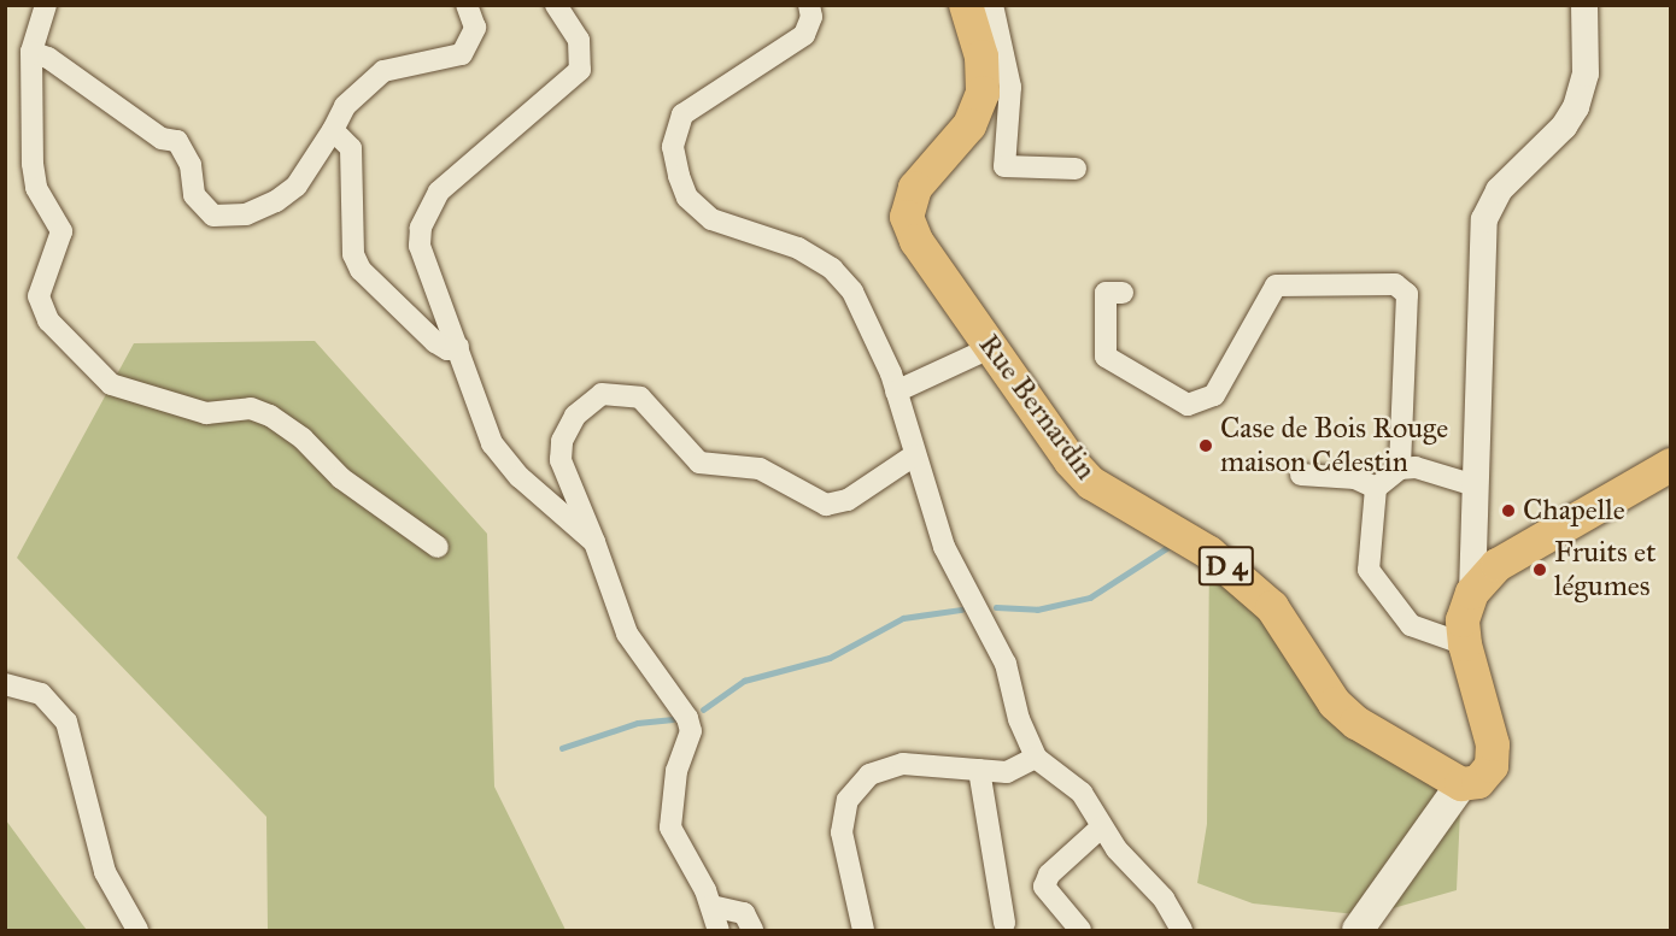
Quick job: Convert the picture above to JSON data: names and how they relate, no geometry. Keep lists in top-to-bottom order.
{
  "streets": {
    "main road": ["Rue Bernardin", "D 4"]
  },
  "places": ["Case de Bois Rouge maison Célestin", "Chapelle", "Fruits et légumes"]
}
